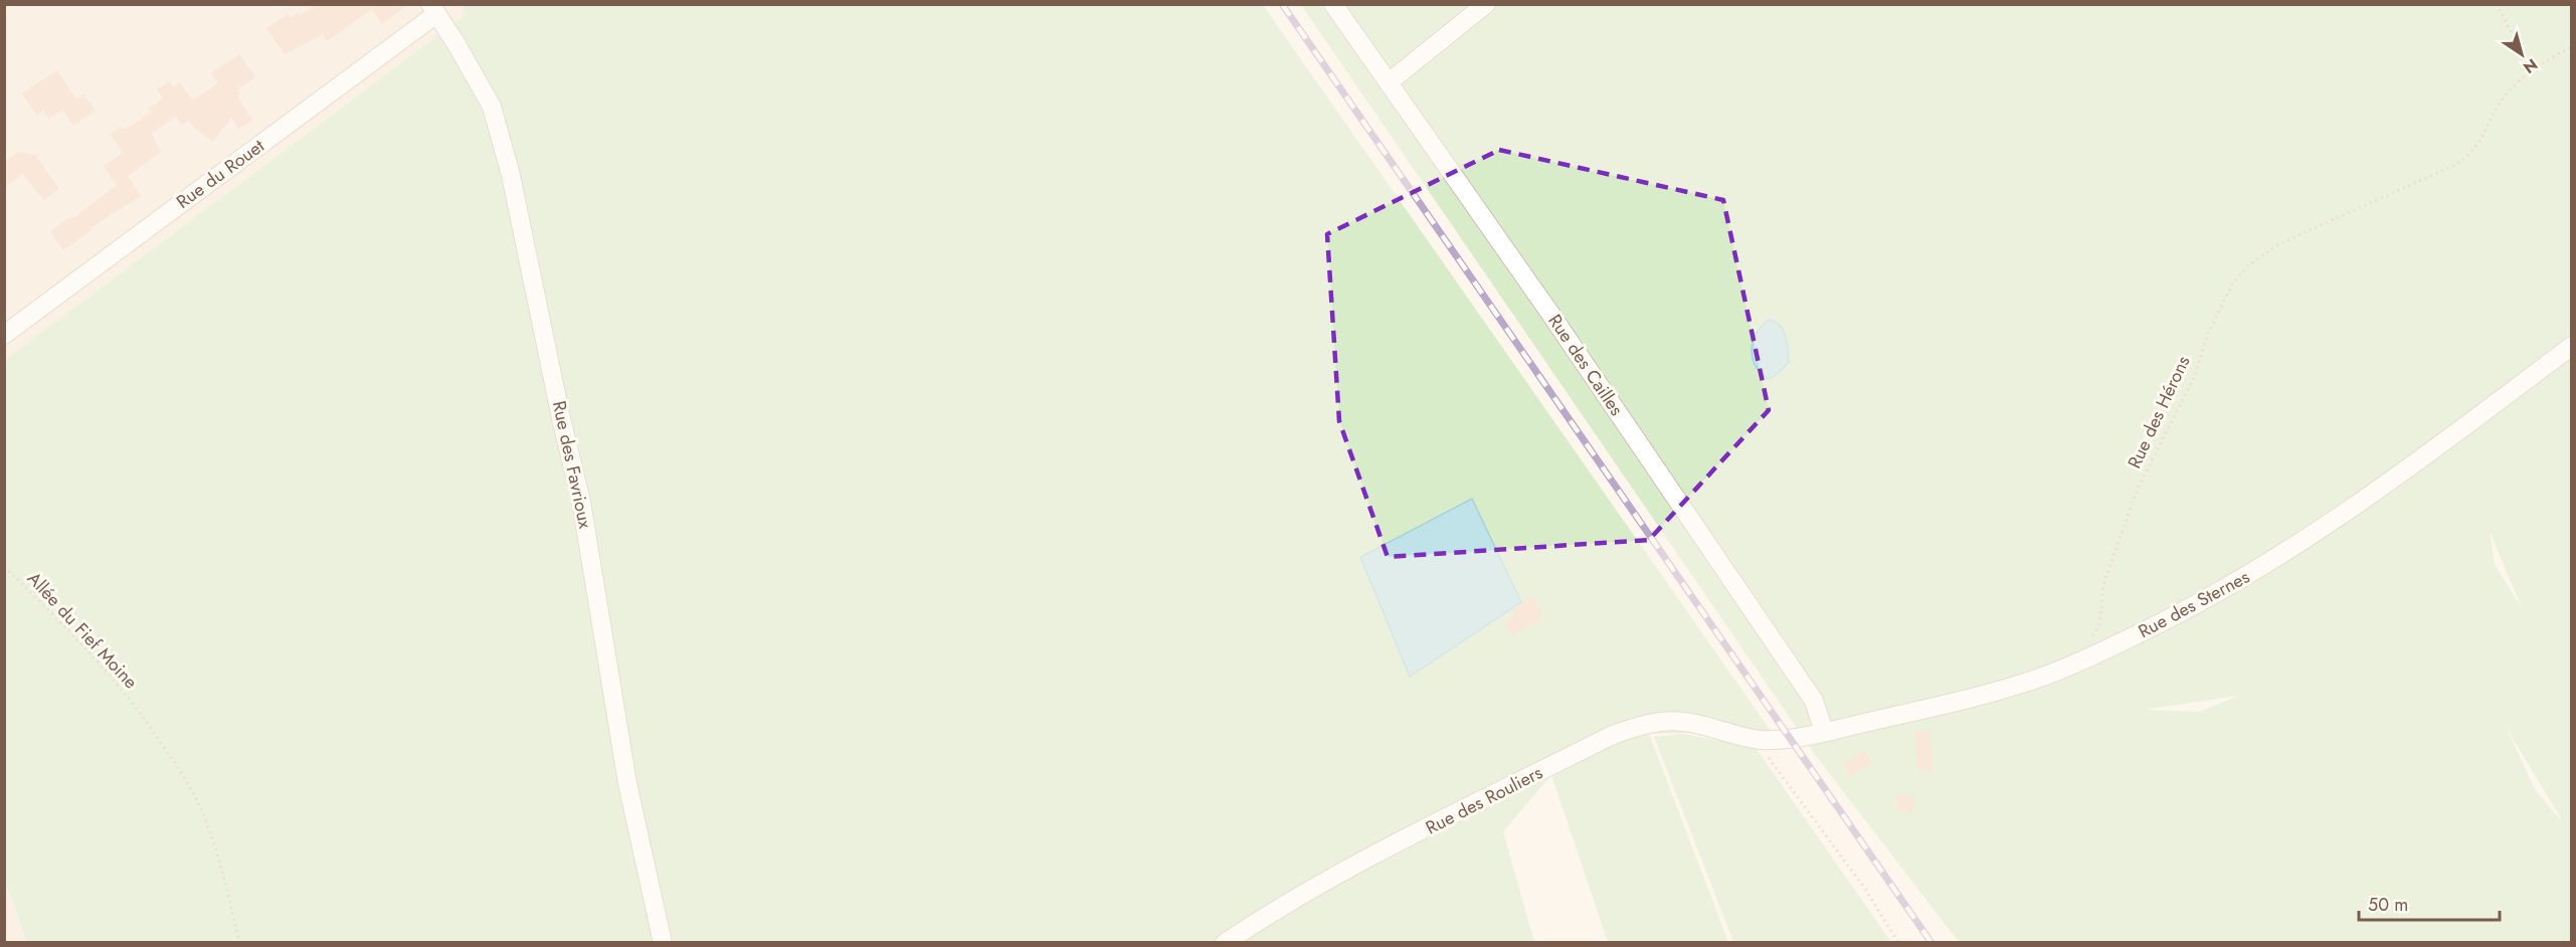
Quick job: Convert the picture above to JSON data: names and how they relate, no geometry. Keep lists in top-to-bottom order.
{
  "streets": {
    "street": [
      "Rue du Rouet",
      "Rue des Cailles",
      "Rue des Favrioux",
      "Rue des Sternes",
      "Rue des Rouliers"
    ],
    "path": ["Rue des Hérons", "Allée du Fief Moine"]
  },
  "crossings": [
    ["Rue du Rouet", "Rue des Favrioux"],
    ["Rue des Cailles", "Rue des Sternes"],
    ["Rue des Sternes", "Rue des Rouliers"]
  ],
  "scale_bar": "50 m",
  "north": "bottom right"
}
